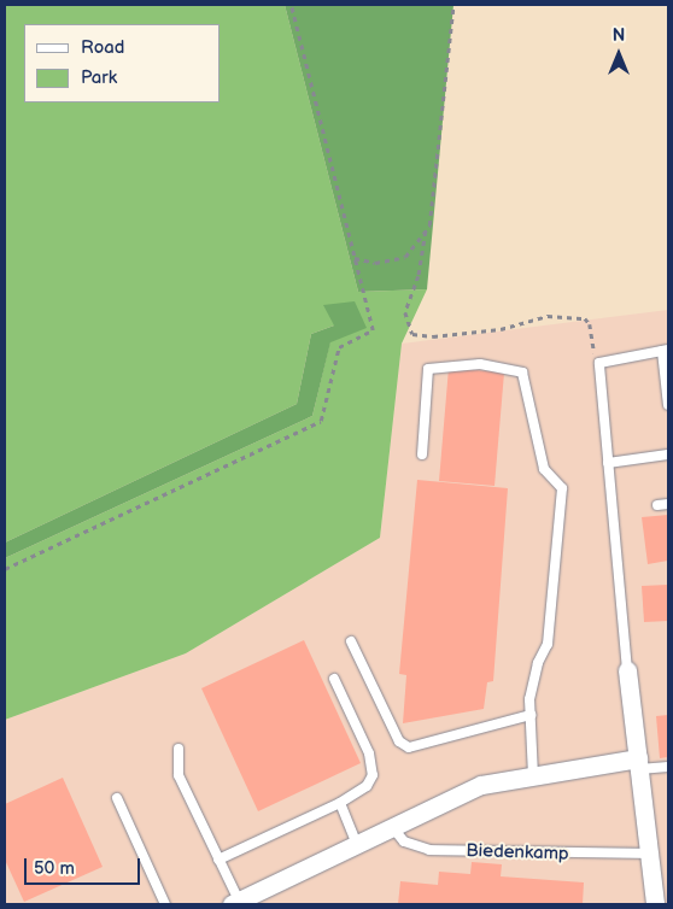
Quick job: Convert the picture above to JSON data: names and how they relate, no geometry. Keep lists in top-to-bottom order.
{
  "streets": {
    "lane": ["Biedenkamp"]
  },
  "legend": ["Road", "Park"],
  "scale_bar": "50 m",
  "north": "top"
}
